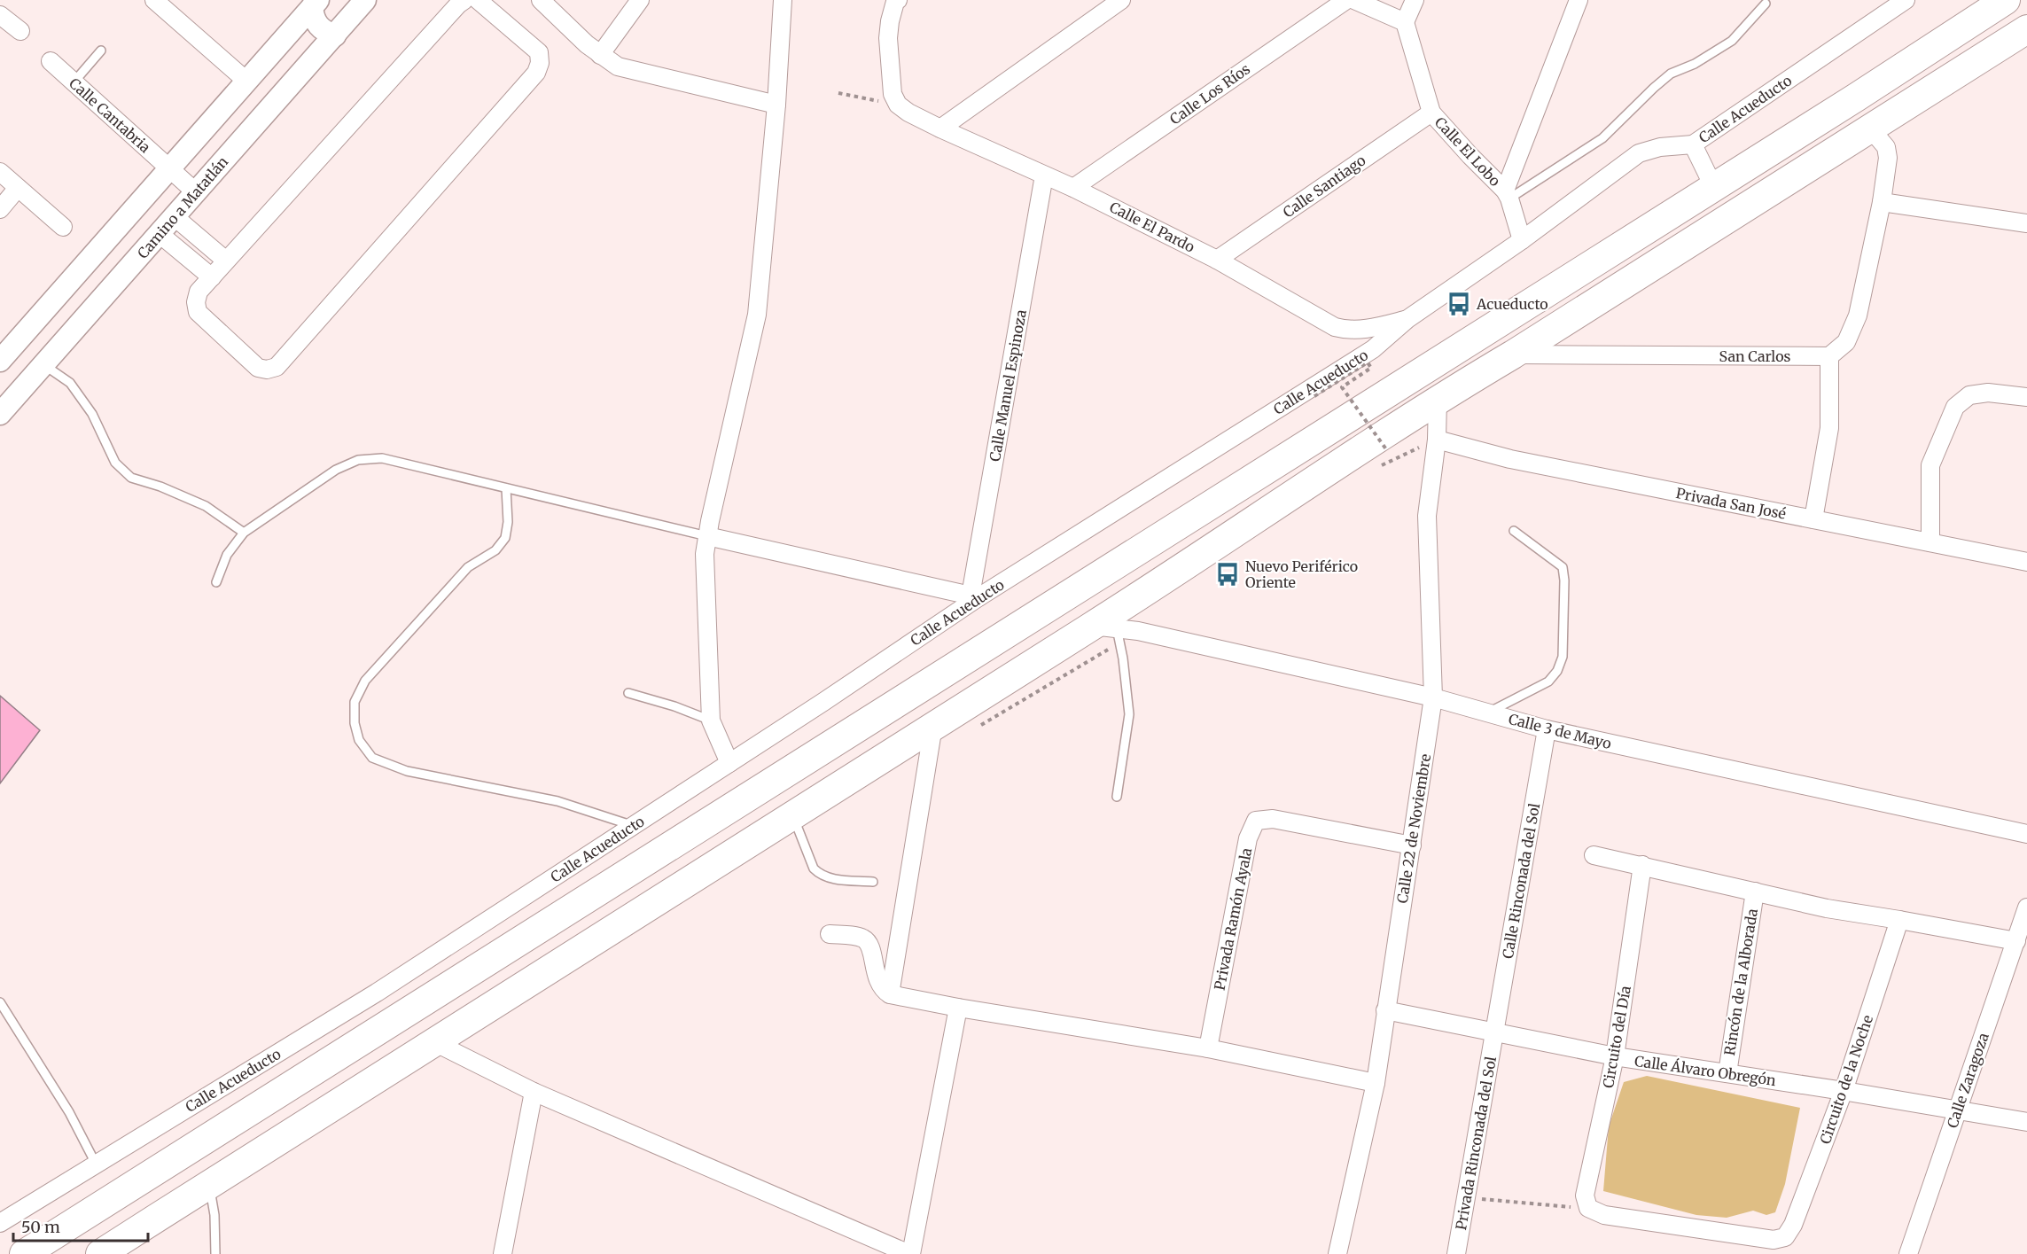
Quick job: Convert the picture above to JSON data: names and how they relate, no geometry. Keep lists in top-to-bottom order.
{
  "streets": {
    "street": [
      "Calle Los Ríos",
      "Calle Acueducto",
      "Calle Cantabria",
      "Calle El Lobo",
      "Calle Santiago",
      "Camino a Matatlán",
      "Calle El Pardo",
      "San Carlos",
      "Calle Manuel Espinoza",
      "Privada San José",
      "Calle 3 de Mayo",
      "Calle 22 de Noviembre",
      "Calle Rinconada del Sol",
      "Privada Ramón Ayala",
      "Rincón de la Alborada",
      "Circuito del Día",
      "Calle Álvaro Obregón",
      "Circuito de la Noche",
      "Calle Zaragoza",
      "Privada Rinconada del Sol"
    ]
  },
  "crossings": [
    ["Calle Los Ríos", "Calle El Pardo"],
    ["Calle Acueducto", "Calle El Lobo"],
    ["Calle Acueducto", "Calle El Pardo"],
    ["Calle Acueducto", "Calle Manuel Espinoza"],
    ["Calle Cantabria", "Camino a Matatlán"],
    ["Calle El Lobo", "Calle Santiago"],
    ["Calle Santiago", "Calle El Pardo"],
    ["Calle El Pardo", "Calle Manuel Espinoza"],
    ["Privada San José", "Calle 22 de Noviembre"],
    ["Calle 3 de Mayo", "Calle 22 de Noviembre"],
    ["Calle 3 de Mayo", "Calle Rinconada del Sol"],
    ["Calle 22 de Noviembre", "Privada Ramón Ayala"],
    ["Calle 22 de Noviembre", "Calle Álvaro Obregón"],
    ["Calle Rinconada del Sol", "Calle Álvaro Obregón"],
    ["Calle Rinconada del Sol", "Privada Rinconada del Sol"],
    ["Rincón de la Alborada", "Calle Álvaro Obregón"],
    ["Circuito del Día", "Calle Álvaro Obregón"],
    ["Circuito del Día", "Circuito de la Noche"],
    ["Calle Álvaro Obregón", "Circuito de la Noche"],
    ["Calle Álvaro Obregón", "Calle Zaragoza"],
    ["Calle Álvaro Obregón", "Privada Rinconada del Sol"]
  ],
  "places": {
    "bus stop": ["Acueducto", "Nuevo Periférico Oriente"]
  },
  "scale_bar": "50 m"
}
